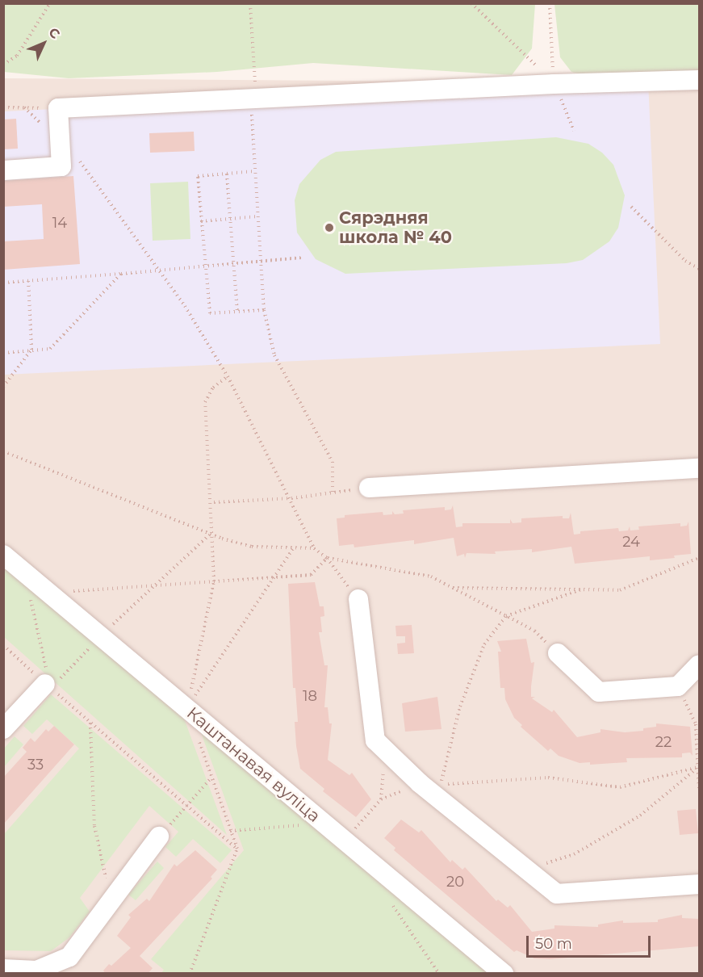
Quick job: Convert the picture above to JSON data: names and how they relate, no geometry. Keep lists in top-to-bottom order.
{
  "streets": {
    "street": ["Каштанавая вуліца"]
  },
  "places": ["Сярэдняя школа № 40"],
  "house_numbers": [
    "14",
    "24",
    "18",
    "22",
    "33",
    "20"
  ],
  "scale_bar": "50 m",
  "north": "top right"
}
